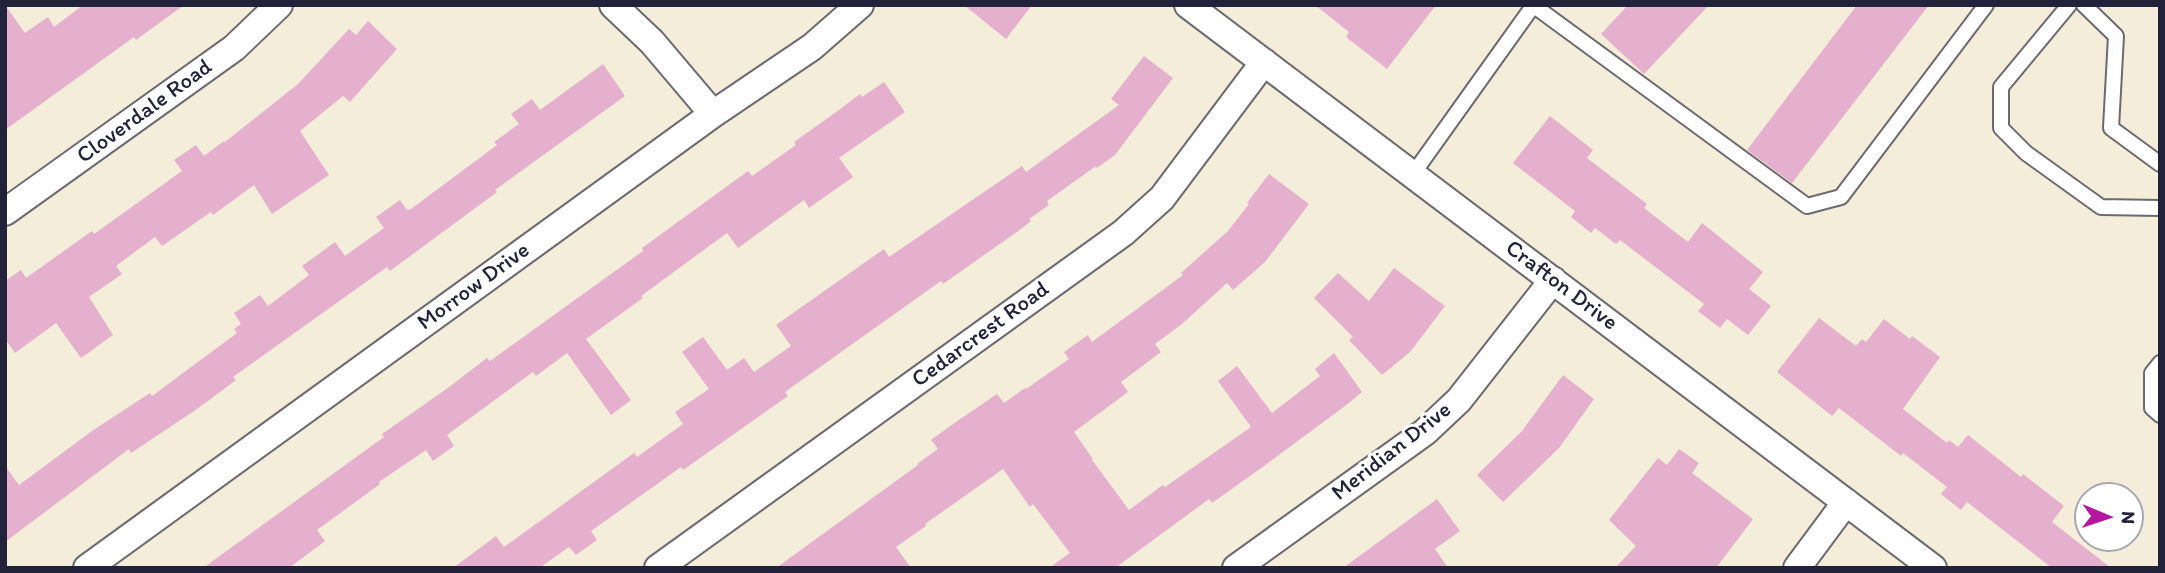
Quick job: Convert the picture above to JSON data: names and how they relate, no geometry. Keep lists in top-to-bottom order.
{
  "streets": {
    "street": [
      "Cloverdale Road",
      "Crafton Drive",
      "Morrow Drive",
      "Cedarcrest Road",
      "Meridian Drive"
    ]
  },
  "crossings": [
    ["Crafton Drive", "Cedarcrest Road"],
    ["Crafton Drive", "Meridian Drive"]
  ],
  "north": "right"
}
